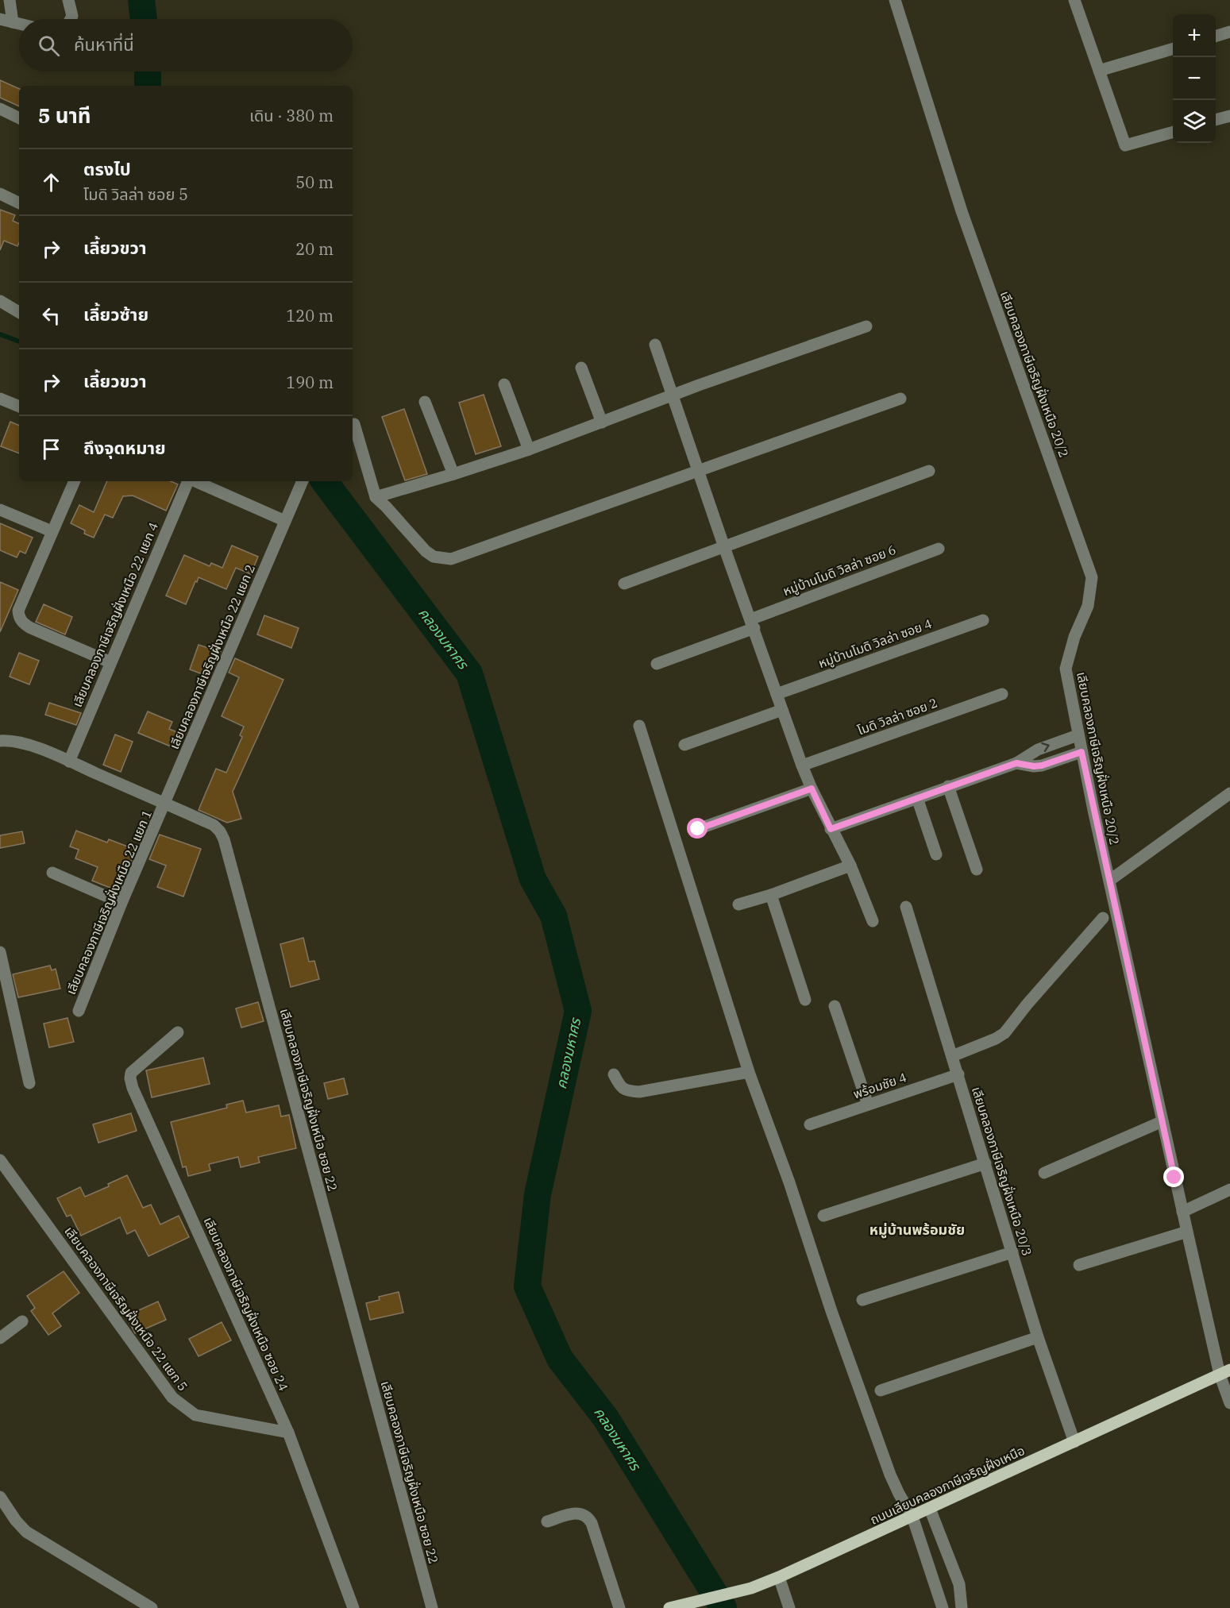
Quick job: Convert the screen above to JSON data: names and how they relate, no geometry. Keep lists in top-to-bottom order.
{
  "streets": {
    "main road": ["ถนนเลียบคลองภาษีเจริญฝั่งเหนือ"],
    "street": [
      "เลียบคลองภาษีเจริญฝั่งเหนือ 20/2",
      "หมู่บ้านโมดิ วิลล่า ซอย 6",
      "เลียบคลองภาษีเจริญฝั่งเหนือ 22 แยก 4",
      "หมู่บ้านโมดิ วิลล่า ซอย 4",
      "เลียบคลองภาษีเจริญฝั่งเหนือ 22 แยก 2",
      "โมดิ วิลล่า ซอย 2",
      "เลียบคลองภาษีเจริญฝั่งเหนือ 22 แยก 1",
      "พร้อมชัย 4",
      "เลียบคลองภาษีเจริญฝั่งเหนือ ซอย 22",
      "เลียบคลองภาษีเจริญฝั่งเหนือ 20/3",
      "เลียบคลองภาษีเจริญฝั่งเหนือ ซอย 24",
      "เลียบคลองภาษีเจริญฝั่งเหนือ 22 แยก 5"
    ]
  },
  "crossings": [
    ["เลียบคลองภาษีเจริญฝั่งเหนือ 20/2", "ถนนเลียบคลองภาษีเจริญฝั่งเหนือ"],
    ["เลียบคลองภาษีเจริญฝั่งเหนือ 22 แยก 4", "เลียบคลองภาษีเจริญฝั่งเหนือ ซอย 22"],
    ["เลียบคลองภาษีเจริญฝั่งเหนือ 22 แยก 2", "เลียบคลองภาษีเจริญฝั่งเหนือ 22 แยก 1"],
    ["เลียบคลองภาษีเจริญฝั่งเหนือ 22 แยก 2", "เลียบคลองภาษีเจริญฝั่งเหนือ ซอย 22"],
    ["เลียบคลองภาษีเจริญฝั่งเหนือ 22 แยก 1", "เลียบคลองภาษีเจริญฝั่งเหนือ ซอย 22"],
    ["พร้อมชัย 4", "เลียบคลองภาษีเจริญฝั่งเหนือ 20/3"],
    ["เลียบคลองภาษีเจริญฝั่งเหนือ 20/3", "ถนนเลียบคลองภาษีเจริญฝั่งเหนือ"],
    ["เลียบคลองภาษีเจริญฝั่งเหนือ ซอย 24", "เลียบคลองภาษีเจริญฝั่งเหนือ 22 แยก 5"]
  ],
  "districts": ["หมู่บ้านพร้อมชัย"],
  "water": ["คลองมหาศร"],
  "page": {
    "map_buttons": ["+", "−"],
    "search": "ค้นหาที่นี่",
    "heading": ["5 นาที", "เดิน · 380 m"],
    "list": [
      ["ตรงไป", "โมดิ วิลล่า ซอย 5", "50 m"],
      ["เลี้ยวขวา", "20 m"],
      ["เลี้ยวซ้าย", "120 m"],
      ["เลี้ยวขวา", "190 m"],
      "ถึงจุดหมาย"
    ]
  }
}
